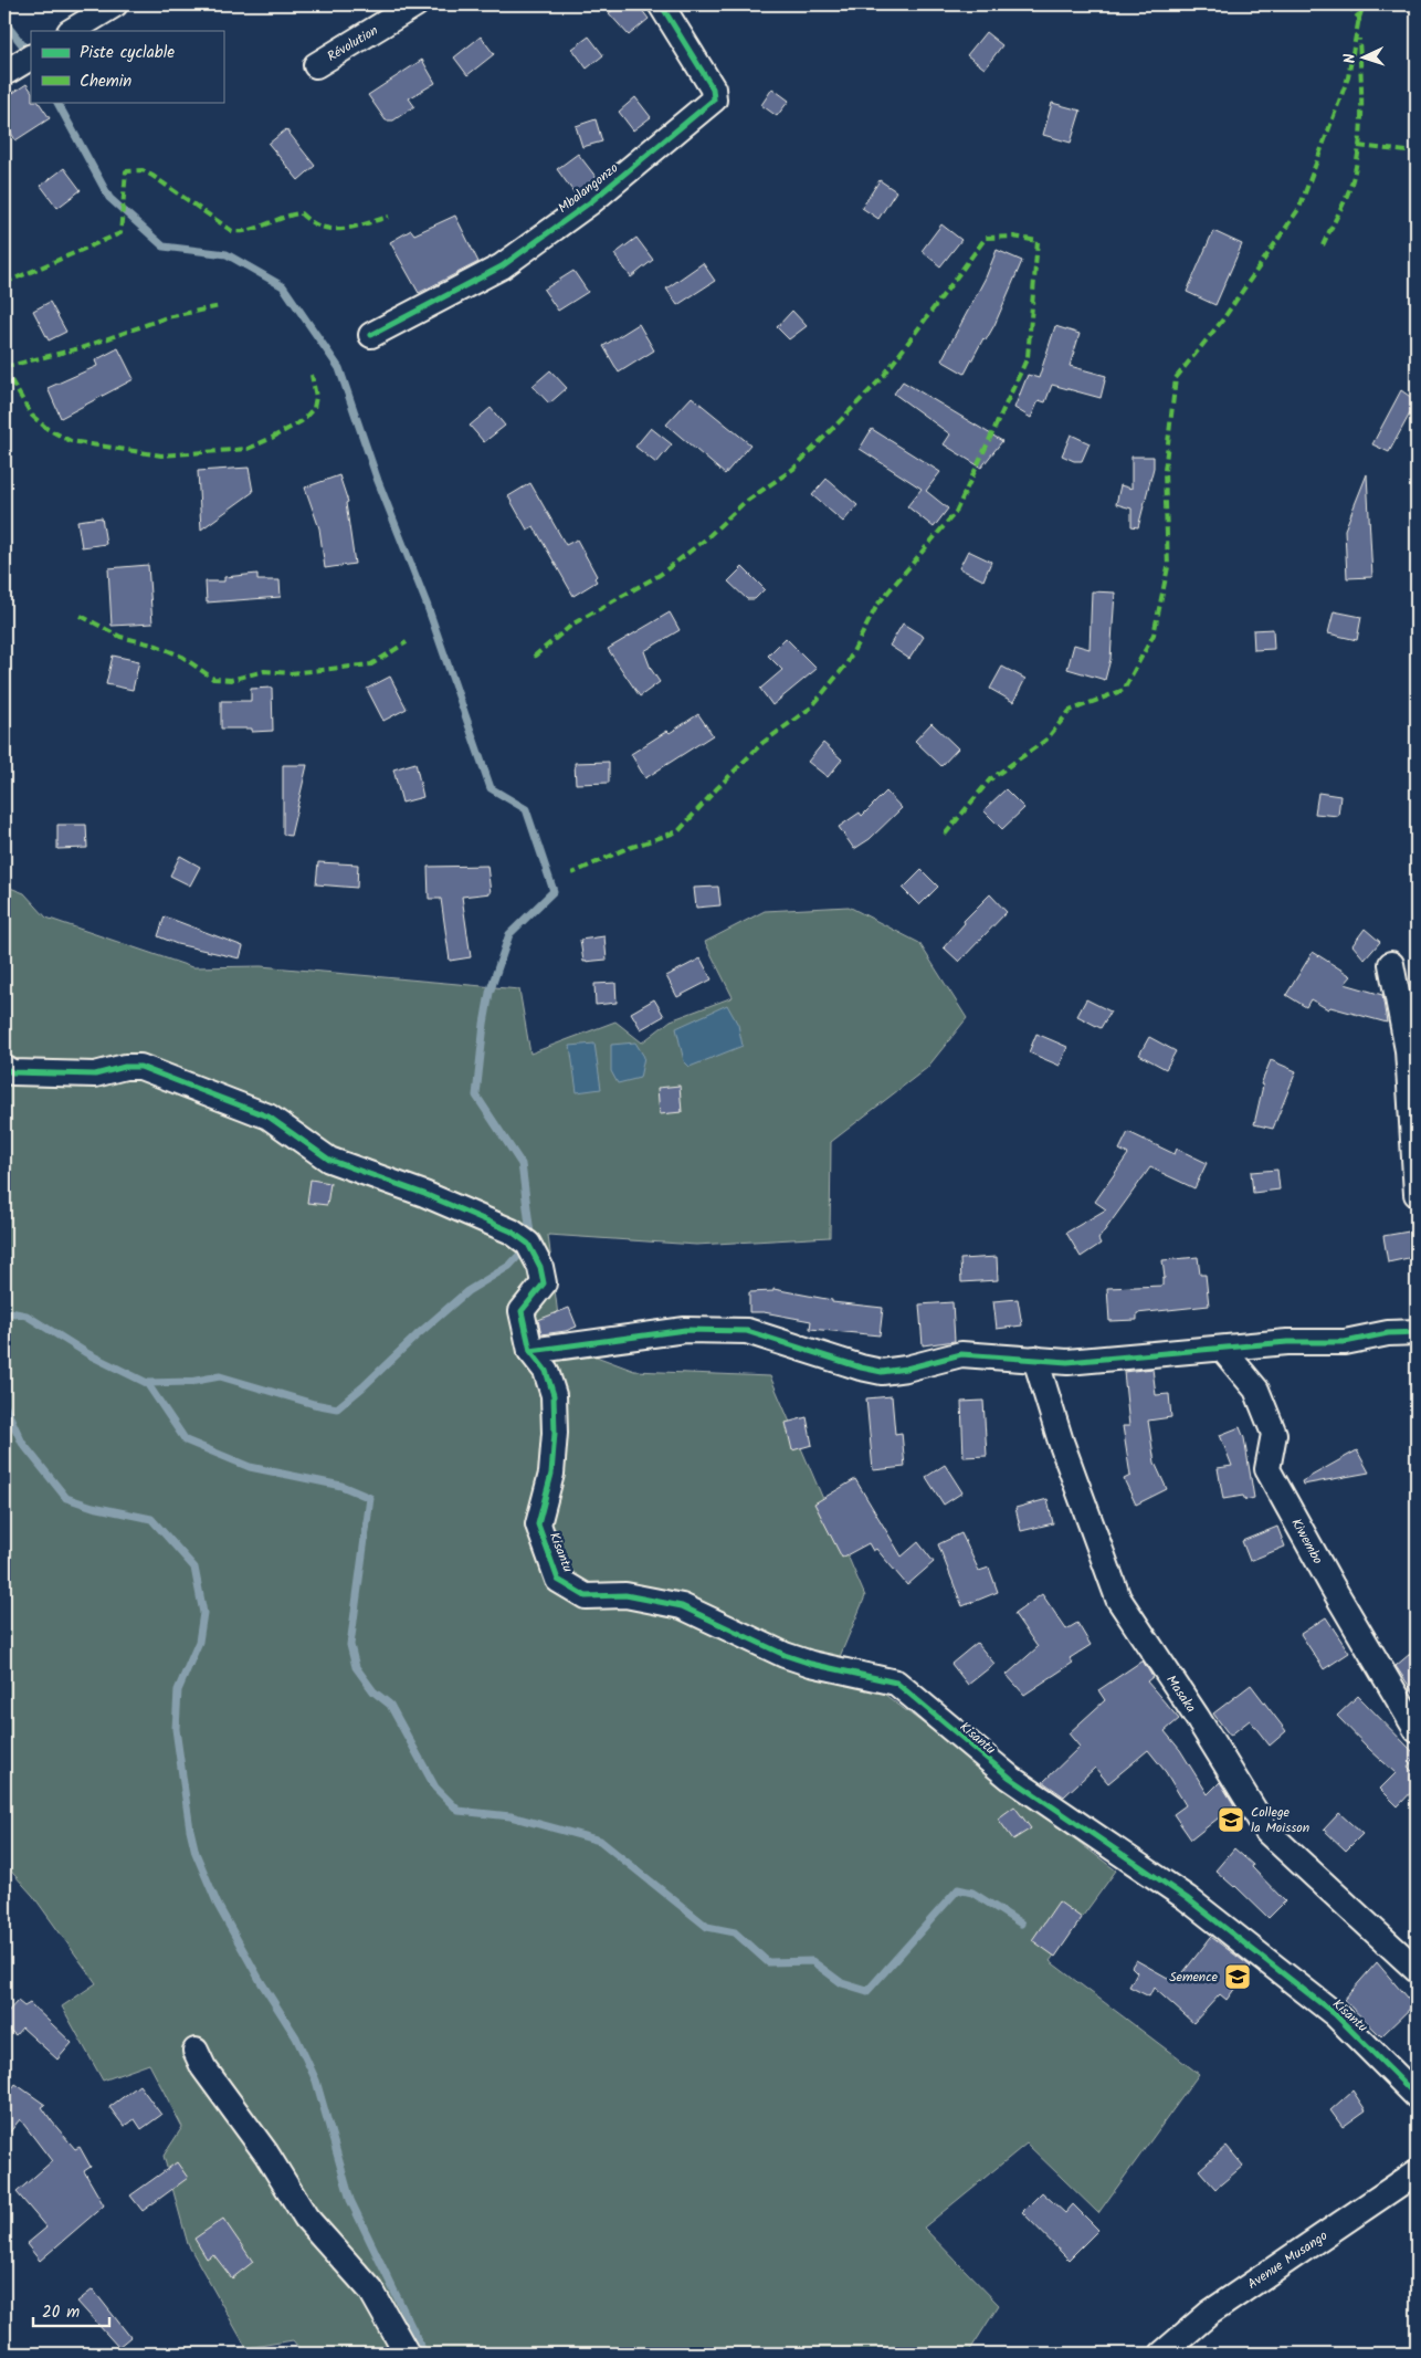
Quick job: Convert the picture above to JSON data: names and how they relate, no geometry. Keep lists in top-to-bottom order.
{
  "streets": {
    "street": [
      "Révolution",
      "Mbalangonzo",
      "Kiwembo",
      "Kisantu",
      "Masaka",
      "Avenue Musango"
    ]
  },
  "places": {
    "school or university": ["College la Moisson", "Semence"]
  },
  "legend": ["Piste cyclable", "Chemin"],
  "scale_bar": "20 m",
  "north": "left"
}
